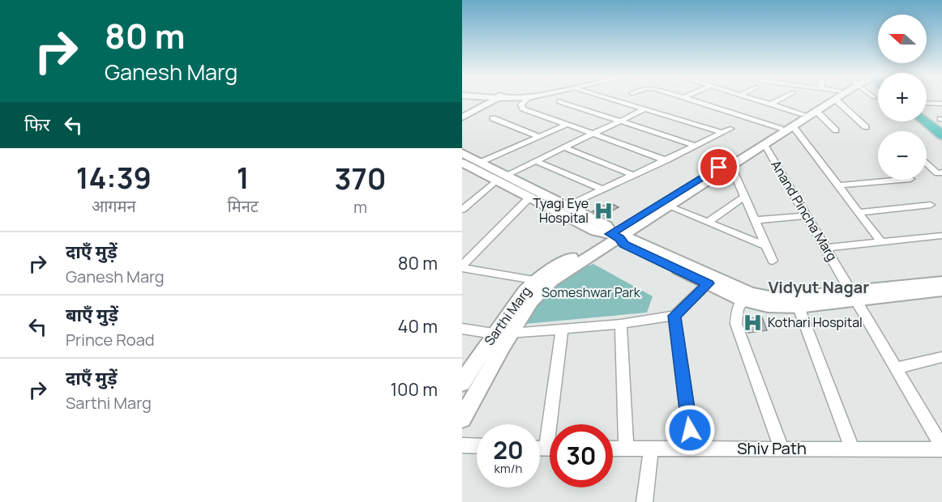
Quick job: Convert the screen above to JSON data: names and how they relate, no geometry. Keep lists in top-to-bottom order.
{
  "streets": {
    "street": ["Anand Pincha Marg", "Sarthi Marg", "Shiv Path"]
  },
  "crossings": [
    ["Anand Pincha Marg", "Shiv Path"]
  ],
  "districts": ["Vidyut Nagar"],
  "parks": ["Someshwar Park"],
  "places": {
    "hospital": ["Tyagi Eye Hospital", "Kothari Hospital"]
  },
  "north": "left",
  "page": {
    "turn": ["80 m", "Ganesh Marg"],
    "map_buttons": ["+", "−"],
    "then": "फिर",
    "eta": [
      "14:39",
      "आगमन",
      "1",
      "मिनट",
      "370",
      "m"
    ],
    "list": [
      {
        "name": "दाएँ मुड़ें",
        "note": "Ganesh Marg",
        "value": "80 m"
      },
      {
        "name": "बाएँ मुड़ें",
        "note": "Prince Road",
        "value": "40 m"
      },
      {
        "name": "दाएँ मुड़ें",
        "note": "Sarthi Marg",
        "value": "100 m"
      }
    ],
    "speed": "20 km/h",
    "limit": "30"
  }
}
